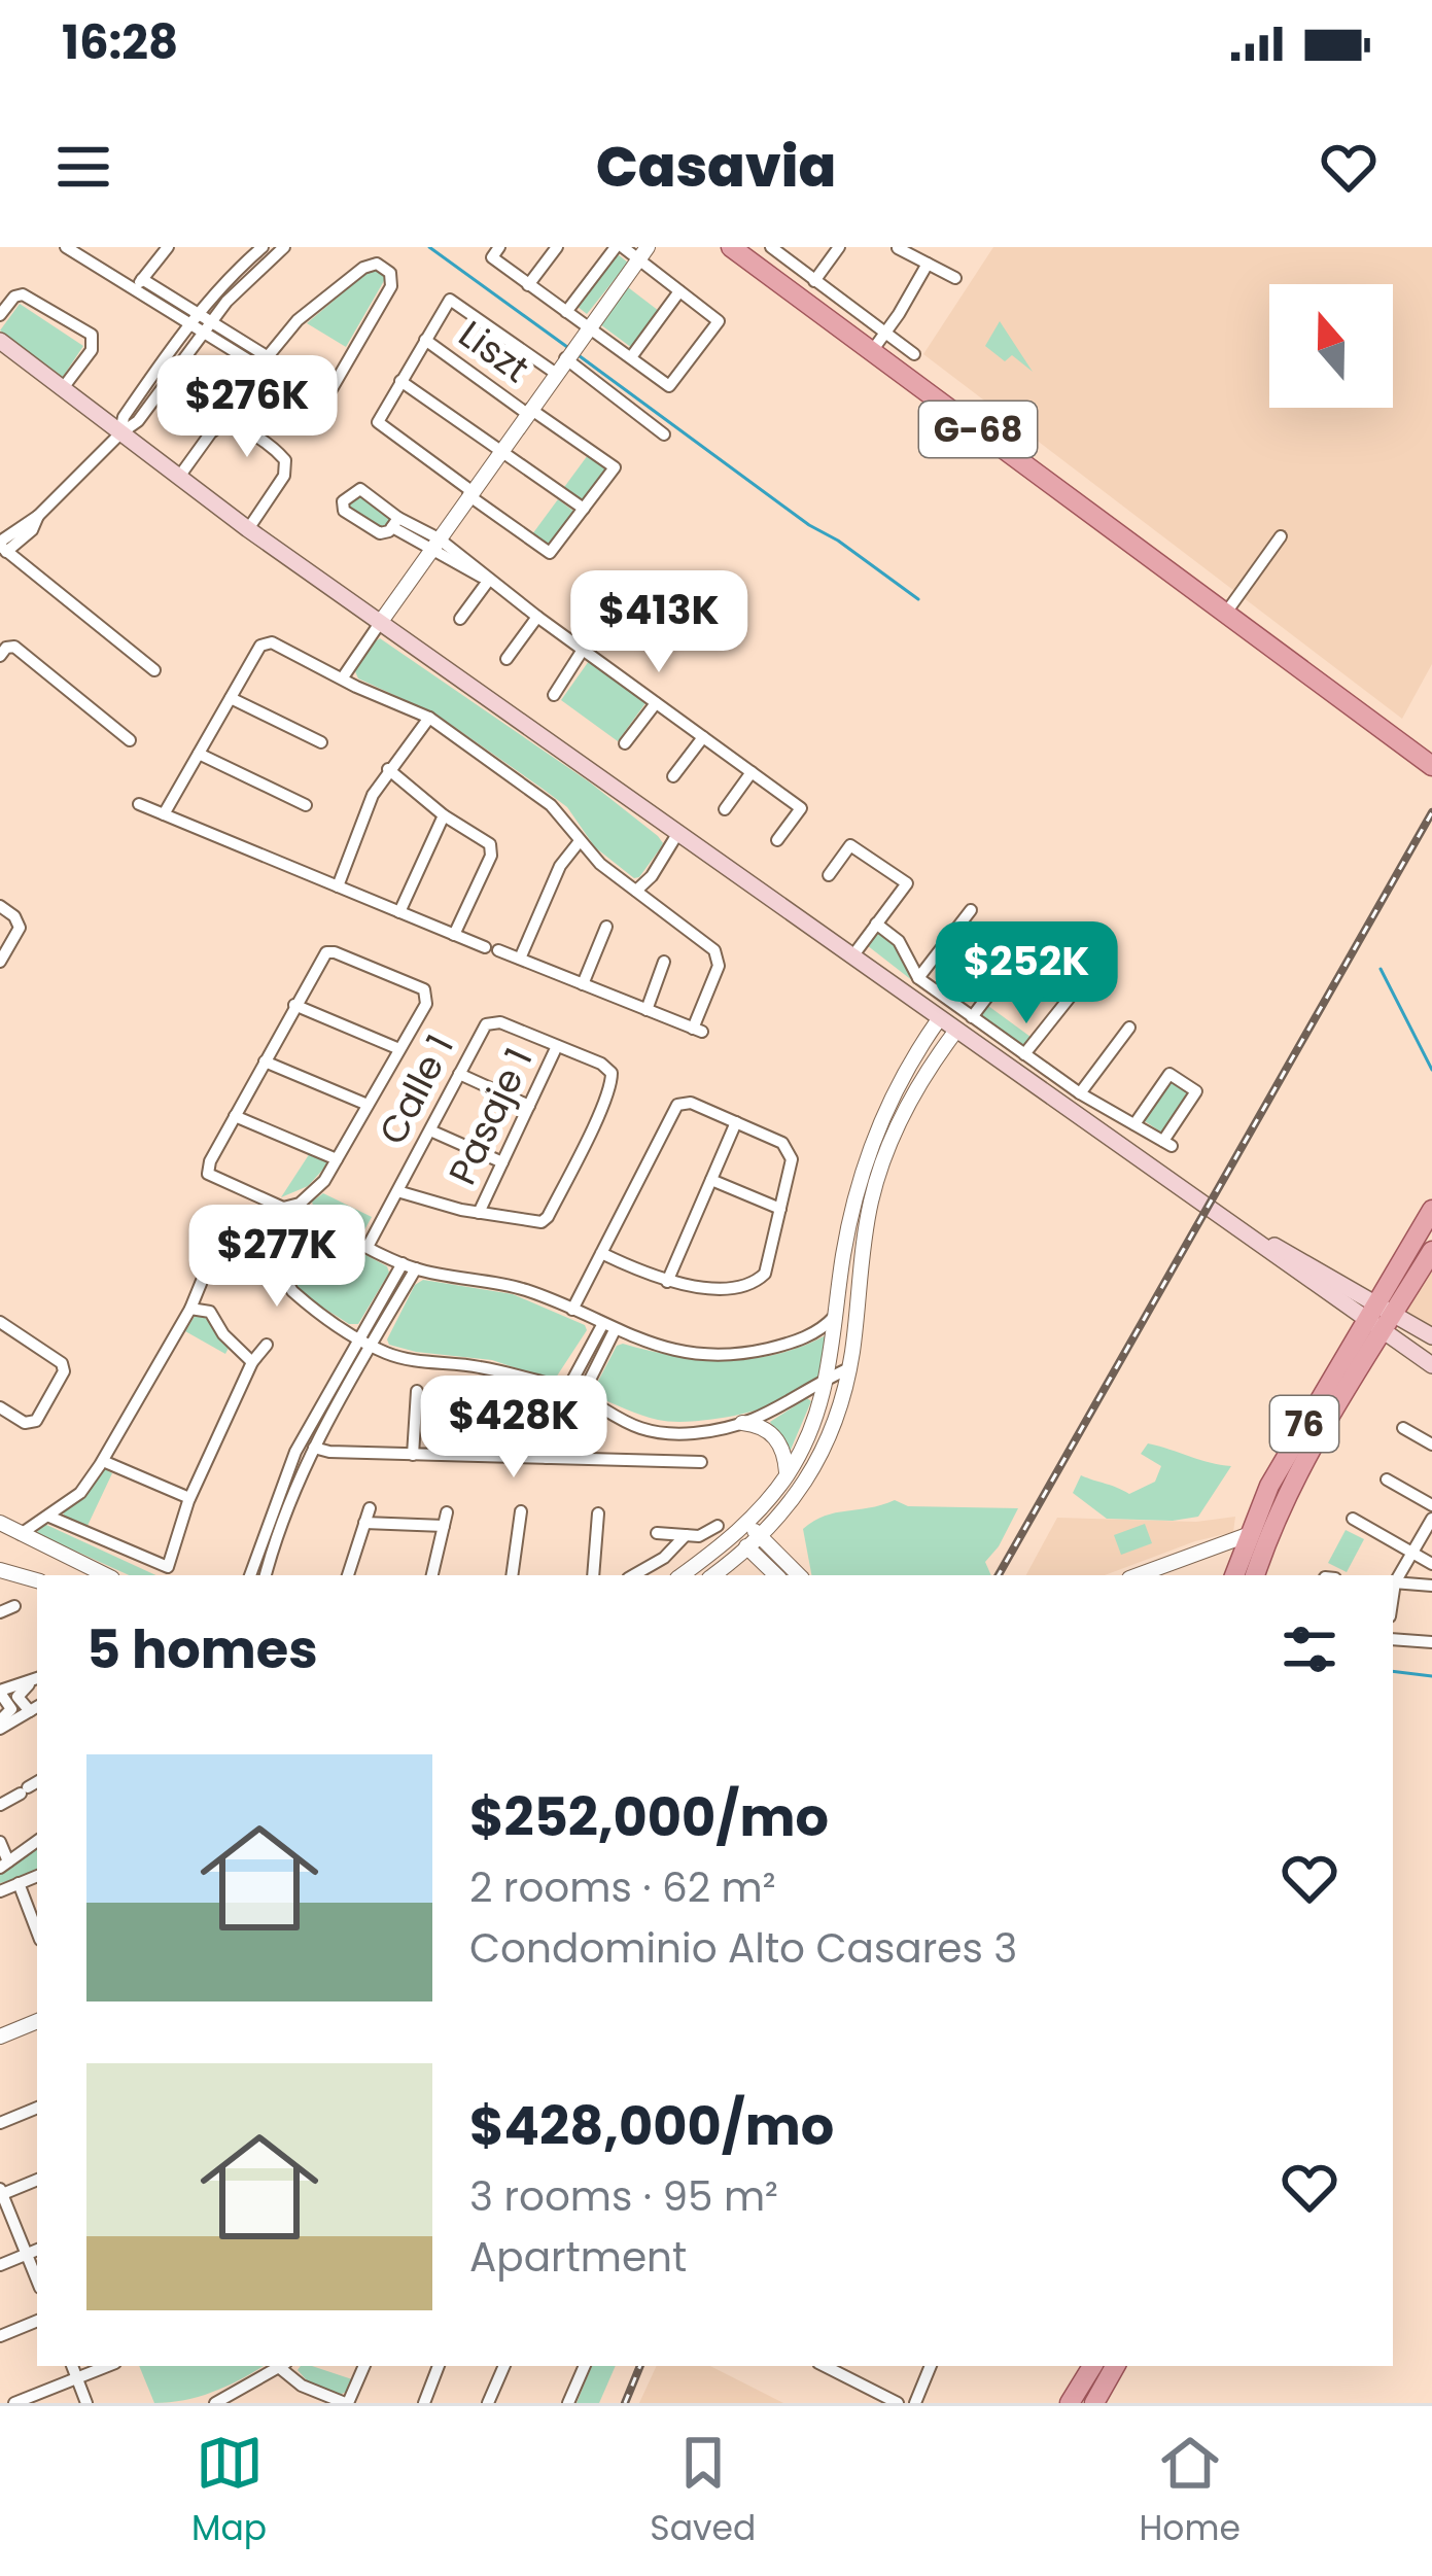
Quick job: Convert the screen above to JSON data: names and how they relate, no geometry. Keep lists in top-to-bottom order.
{
  "streets": {
    "main road": ["G-68", "76"],
    "street": ["Liszt", "Calle 1", "Pasaje 1"]
  },
  "crossings": [
    ["Calle 1", "Pasaje 1"]
  ],
  "north": "top",
  "page": {
    "status": "16:28",
    "header": "Casavia",
    "price": [
      "$276K",
      "$413K",
      "$252K",
      "$277K",
      "$428K"
    ],
    "heading": "5 homes",
    "list": [
      {
        "name": "$252,000/mo",
        "note": "2 rooms · 62 m² · Condominio Alto Casares 3"
      },
      {
        "name": "$428,000/mo",
        "note": "3 rooms · 95 m² · Apartment"
      }
    ],
    "tabs": ["Map", "Saved", "Home"]
  }
}
